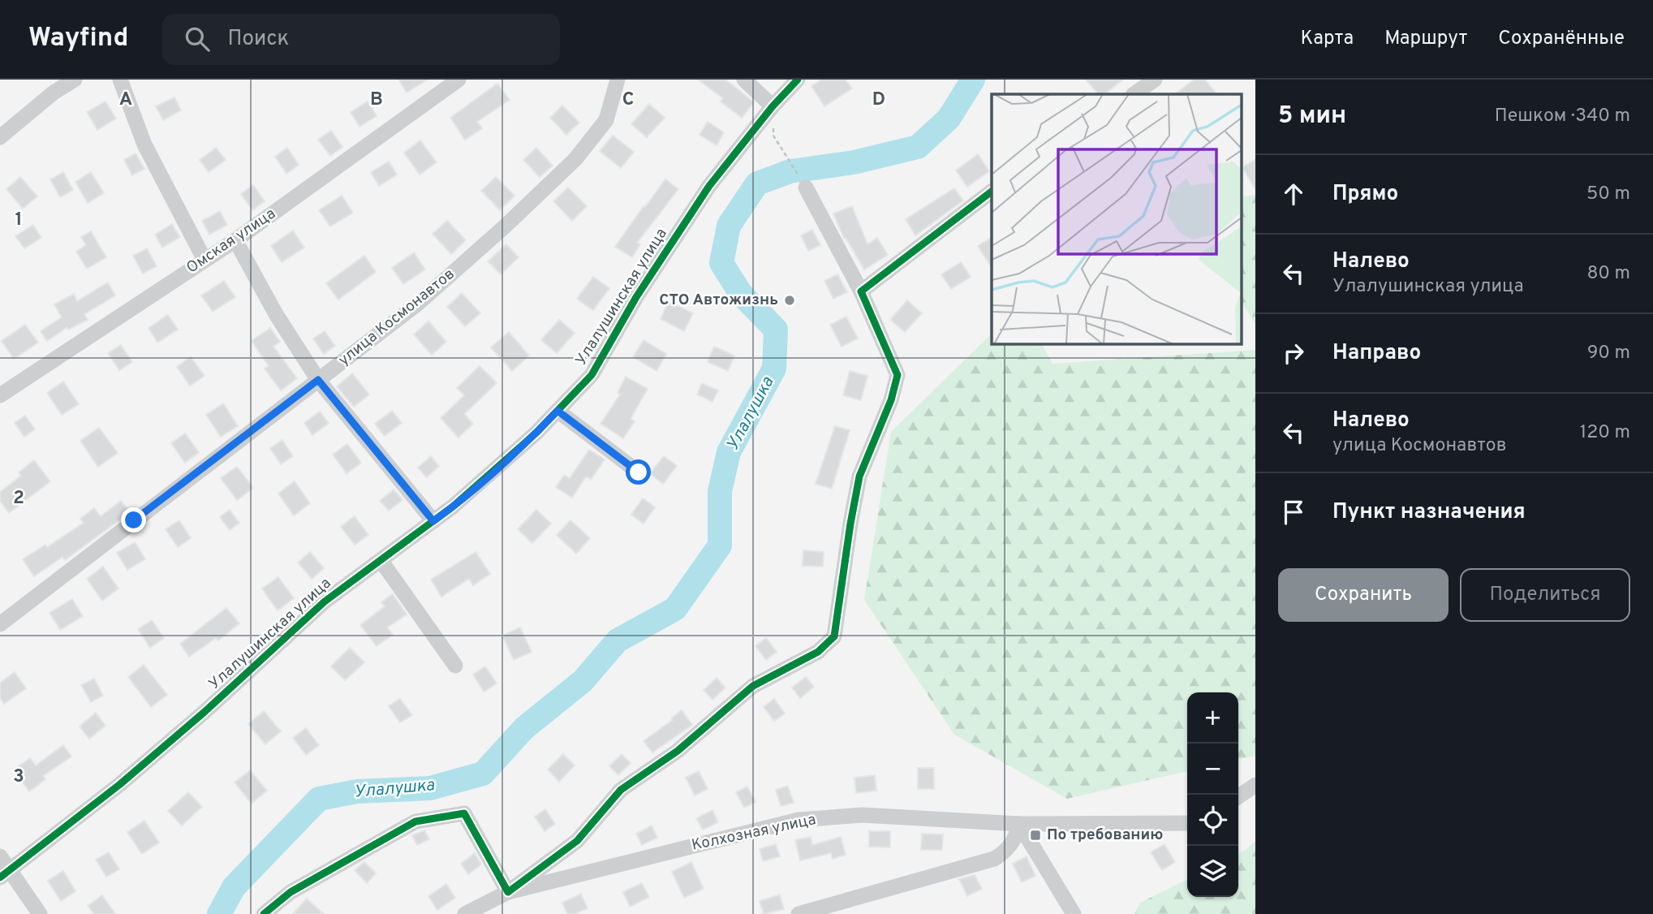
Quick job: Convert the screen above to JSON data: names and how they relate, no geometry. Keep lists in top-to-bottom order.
{
  "streets": {
    "street": [
      "Омская улица",
      "Улалушинская улица",
      "улица Космонавтов",
      "Колхозная улица"
    ]
  },
  "water": ["Улалушка"],
  "places": {
    "other": ["СТО Автожизнь"],
    "transit": ["По требованию"]
  },
  "page": {
    "header": "Wayfind",
    "search": "Поиск",
    "nav": ["Карта", "Маршрут", "Сохранённые"],
    "heading": ["5 мин", "Пешком · 340 m"],
    "list": [
      ["Прямо", "50 m"],
      ["Налево", "Улалушинская улица", "80 m"],
      ["Направо", "90 m"],
      ["Налево", "улица Космонавтов", "120 m"],
      "Пункт назначения"
    ],
    "buttons": ["Сохранить", "Поделиться"],
    "map_buttons": ["+", "−"]
  },
  "grid": {
    "columns": [
      "A",
      "B",
      "C",
      "D"
    ],
    "rows": ["1", "2", "3"]
  }
}
